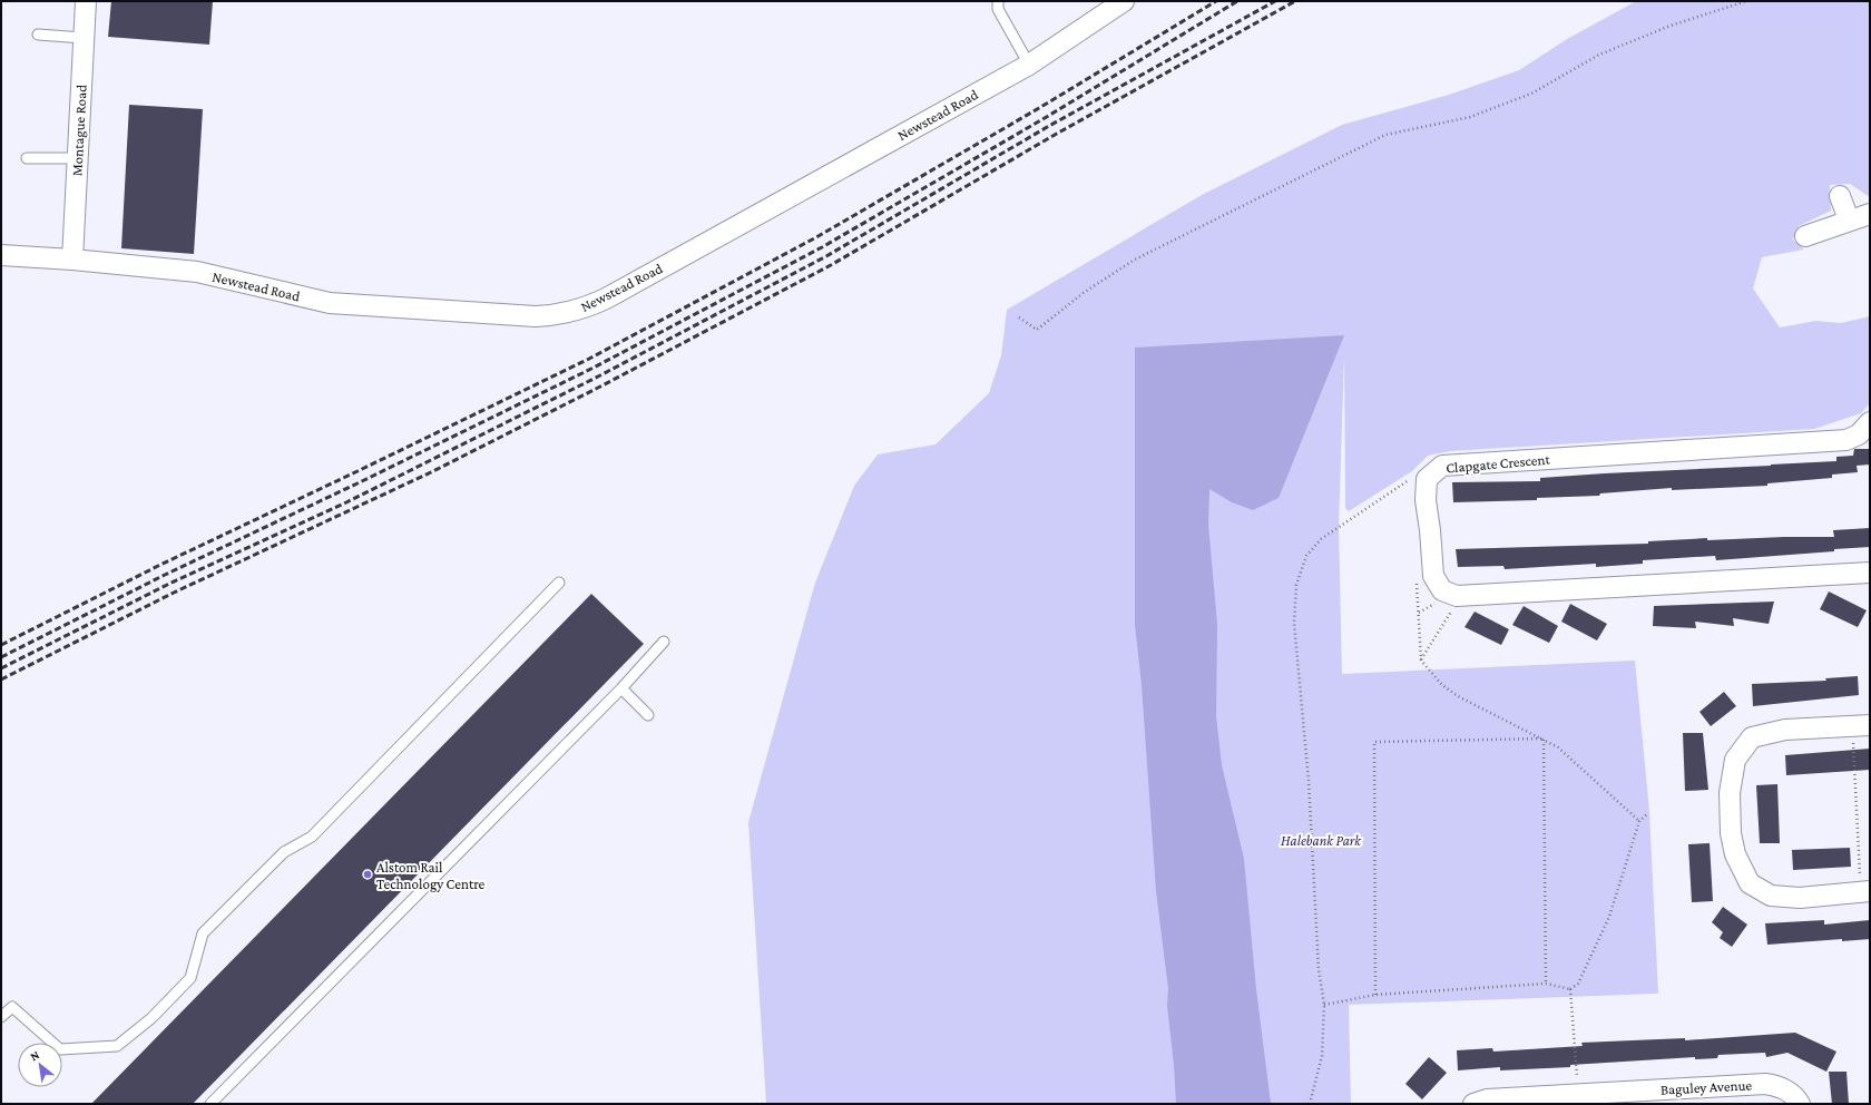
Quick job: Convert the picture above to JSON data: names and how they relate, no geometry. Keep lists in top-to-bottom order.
{
  "streets": {
    "street": [
      "Newstead Road",
      "Montague Road",
      "Clapgate Crescent",
      "Baguley Avenue"
    ]
  },
  "crossings": [
    ["Newstead Road", "Montague Road"]
  ],
  "parks": ["Halebank Park"],
  "places": ["Alstom Rail Technology Centre"],
  "north": "top left"
}
